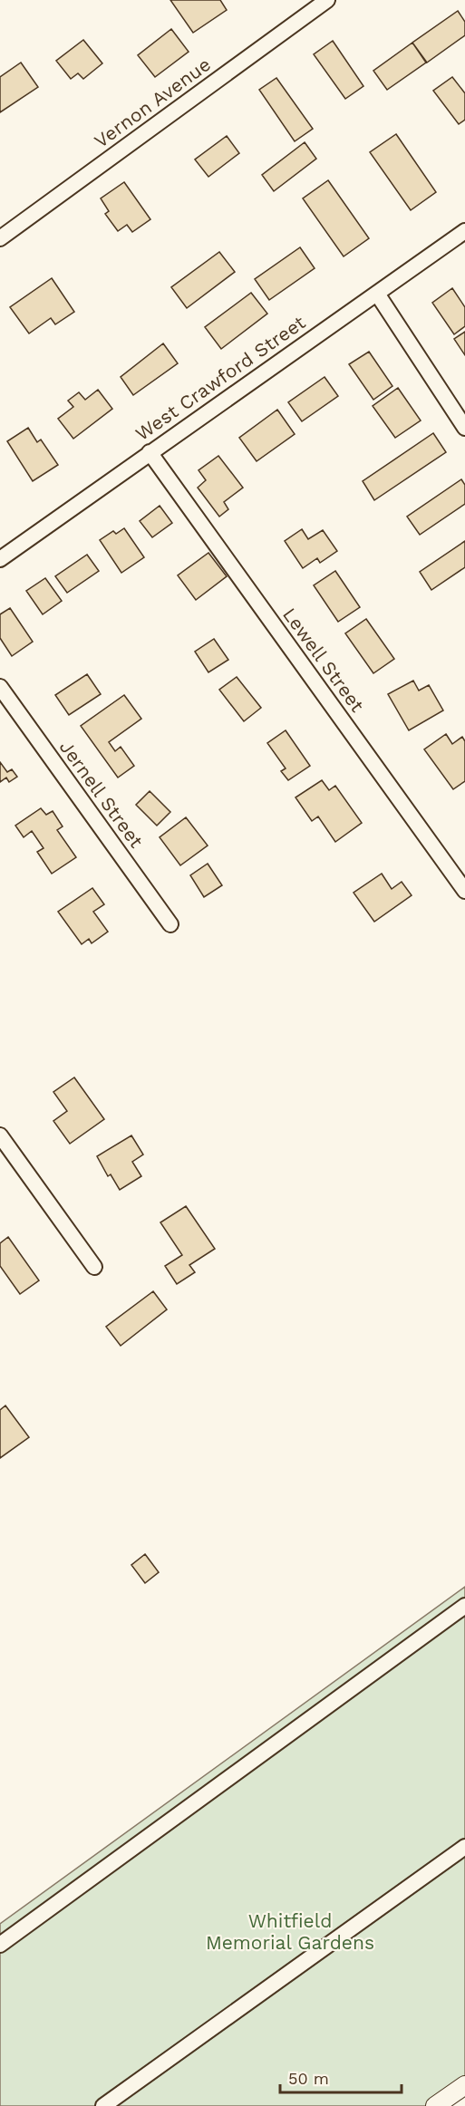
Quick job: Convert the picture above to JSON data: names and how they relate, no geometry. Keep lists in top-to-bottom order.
{
  "streets": {
    "street": [
      "Vernon Avenue",
      "West Crawford Street",
      "Lewell Street",
      "Jernell Street"
    ]
  },
  "crossings": [
    ["West Crawford Street", "Lewell Street"]
  ],
  "parks": ["Whitfield Memorial Gardens"],
  "scale_bar": "50 m"
}
